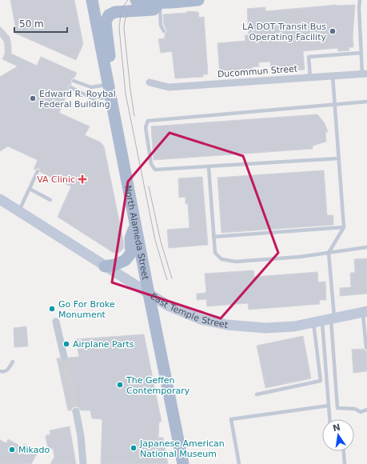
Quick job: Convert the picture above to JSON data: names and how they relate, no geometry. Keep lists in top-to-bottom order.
{
  "streets": {
    "main road": ["North Alameda Street"],
    "street": ["Ducommun Street", "East Temple Street"]
  },
  "crossings": [
    ["North Alameda Street", "East Temple Street"]
  ],
  "places": {
    "other": [
      "LA DOT Transit Bus Operating Facility",
      "Edward R. Roybal Federal Building",
      "Go For Broke Monument",
      "Airplane Parts",
      "The Geffen Contemporary",
      "Japanese American National Museum",
      "Mikado"
    ],
    "health": ["VA Clinic"]
  },
  "scale_bar": "50 m",
  "north": "top"
}
